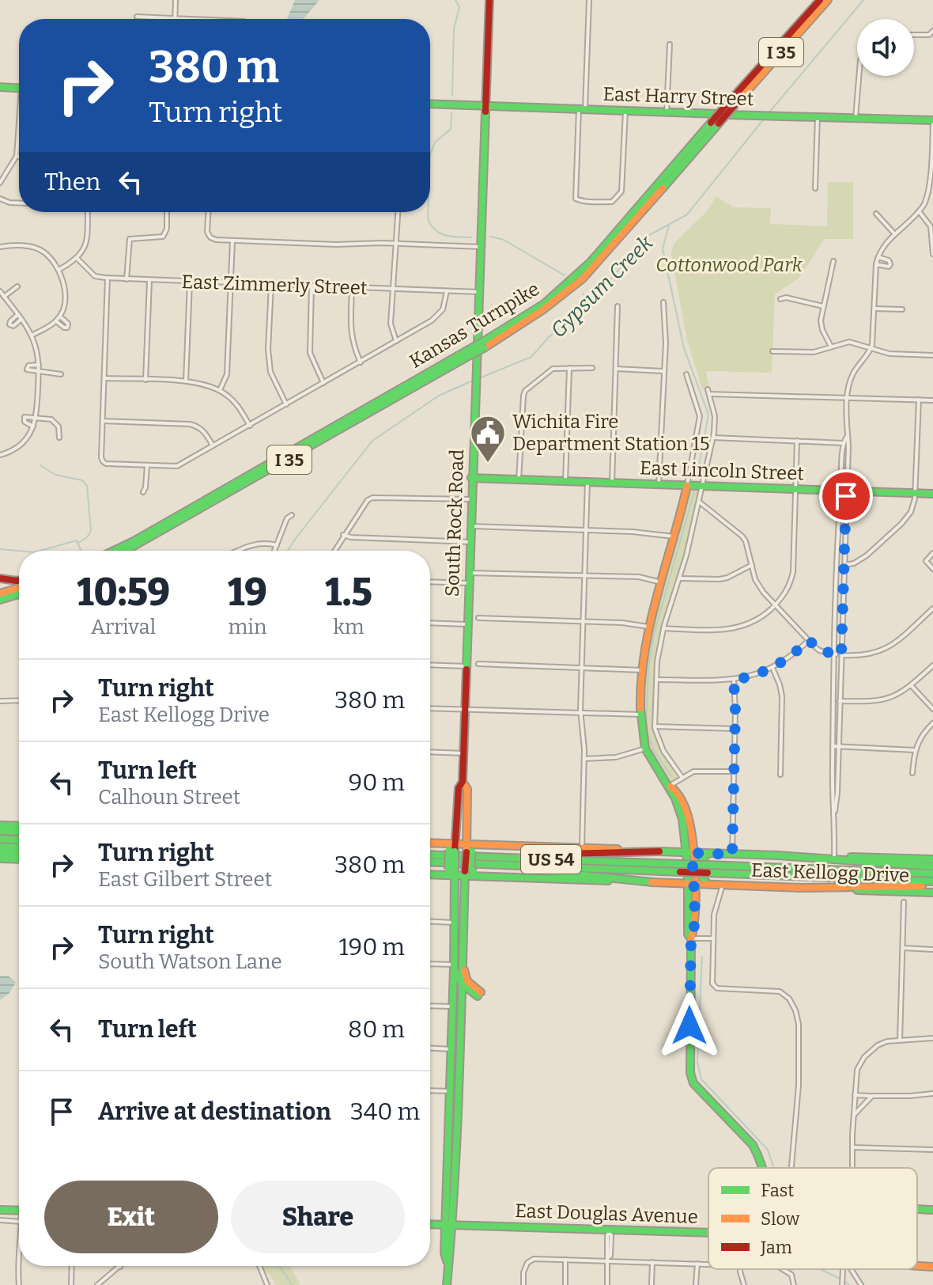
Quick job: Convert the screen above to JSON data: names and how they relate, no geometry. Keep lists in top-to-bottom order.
{
  "streets": {
    "main road": [
      "I 35",
      "East Harry Street",
      "Kansas Turnpike",
      "East Lincoln Street",
      "South Rock Road",
      "US 54",
      "East Kellogg Drive",
      "East Douglas Avenue"
    ],
    "street": ["East Zimmerly Street"]
  },
  "crossings": [
    ["East Harry Street", "South Rock Road"],
    ["East Zimmerly Street", "South Rock Road"],
    ["East Lincoln Street", "South Rock Road"],
    ["South Rock Road", "US 54"],
    ["South Rock Road", "East Kellogg Drive"],
    ["South Rock Road", "East Douglas Avenue"]
  ],
  "water": ["Gypsum Creek"],
  "parks": ["Cottonwood Park"],
  "places": {
    "public building": ["Wichita Fire Department Station 15"]
  },
  "legend": ["Fast", "Slow", "Jam"],
  "page": {
    "turn": ["380 m", "Turn right"],
    "then": "Then",
    "eta": [
      "10:59",
      "Arrival",
      "19",
      "min",
      "1.5",
      "km"
    ],
    "list": [
      {
        "name": "Turn right",
        "note": "East Kellogg Drive",
        "value": "380 m"
      },
      {
        "name": "Turn left",
        "note": "Calhoun Street",
        "value": "90 m"
      },
      {
        "name": "Turn right",
        "note": "East Gilbert Street",
        "value": "380 m"
      },
      {
        "name": "Turn right",
        "note": "South Watson Lane",
        "value": "190 m"
      },
      {
        "name": "Turn left",
        "value": "80 m"
      },
      {
        "name": "Arrive at destination",
        "value": "340 m"
      }
    ],
    "buttons": ["Exit", "Share"]
  }
}
